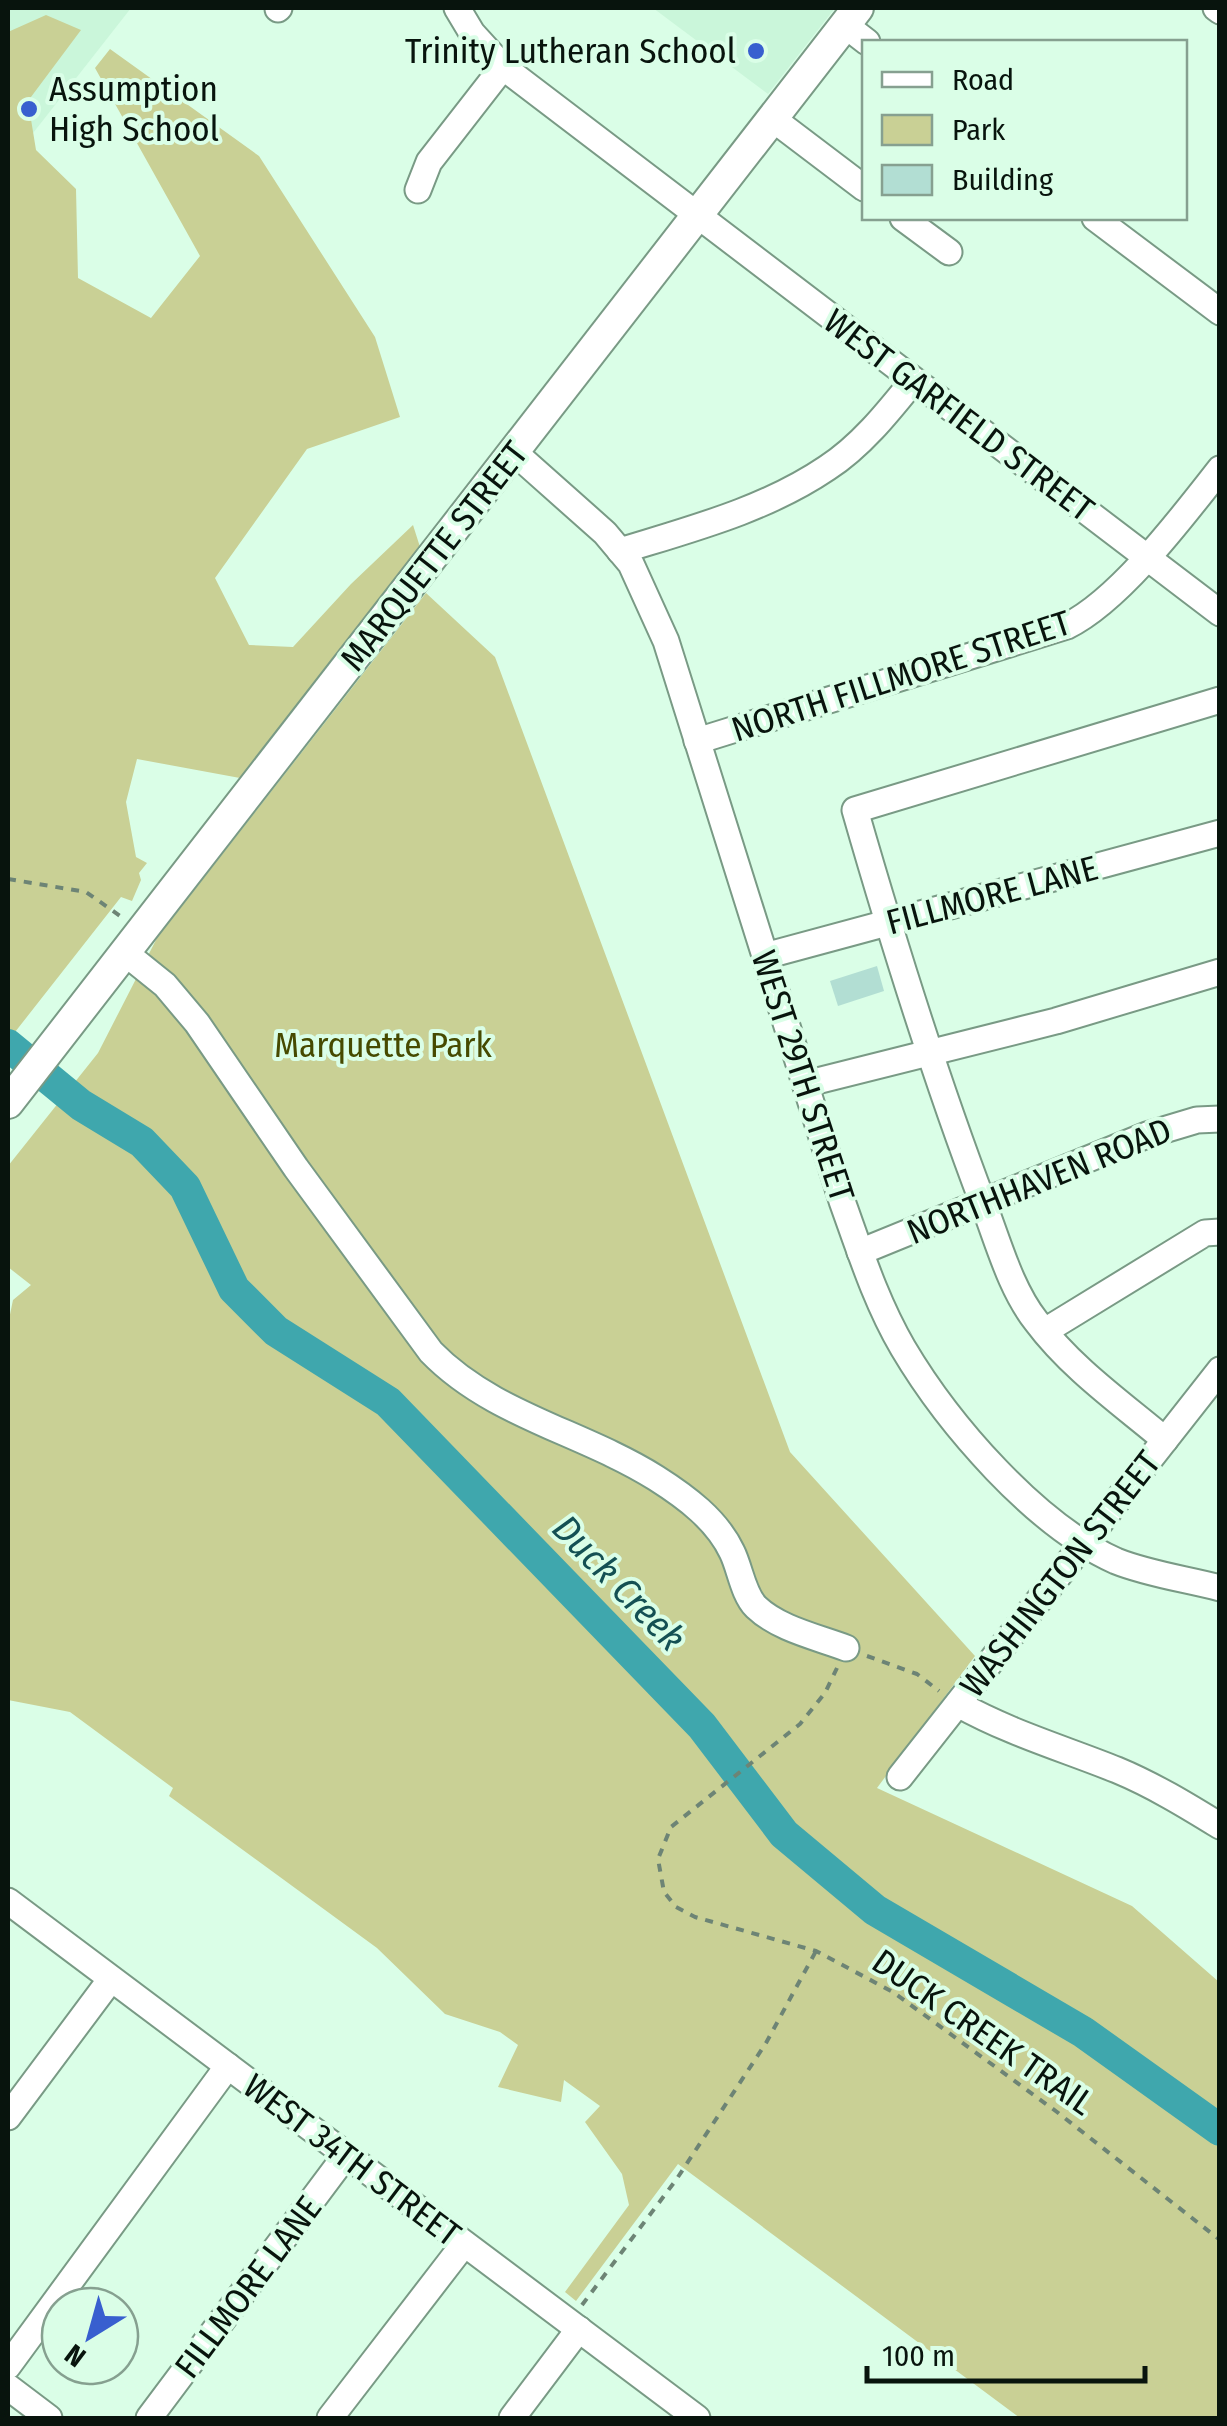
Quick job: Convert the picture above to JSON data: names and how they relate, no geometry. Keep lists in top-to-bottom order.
{
  "streets": {
    "main road": ["MARQUETTE STREET"],
    "street": [
      "WEST GARFIELD STREET",
      "NORTH FILLMORE STREET",
      "FILLMORE LANE",
      "WEST 29TH STREET",
      "NORTHHAVEN ROAD",
      "WASHINGTON STREET",
      "WEST 34TH STREET"
    ],
    "path": ["DUCK CREEK TRAIL"]
  },
  "crossings": [
    ["WEST GARFIELD STREET", "MARQUETTE STREET"],
    ["WEST GARFIELD STREET", "NORTH FILLMORE STREET"],
    ["MARQUETTE STREET", "WEST 29TH STREET"],
    ["NORTH FILLMORE STREET", "WEST 29TH STREET"],
    ["FILLMORE LANE", "WEST 29TH STREET"],
    ["FILLMORE LANE", "WEST 34TH STREET"],
    ["WEST 29TH STREET", "NORTHHAVEN ROAD"],
    ["WEST 29TH STREET", "WASHINGTON STREET"]
  ],
  "water": ["Duck Creek"],
  "parks": ["Marquette Park"],
  "places": ["Trinity Lutheran School", "Assumption High School"],
  "legend": ["Road", "Park", "Building"],
  "scale_bar": "100 m",
  "north": "bottom left"
}
